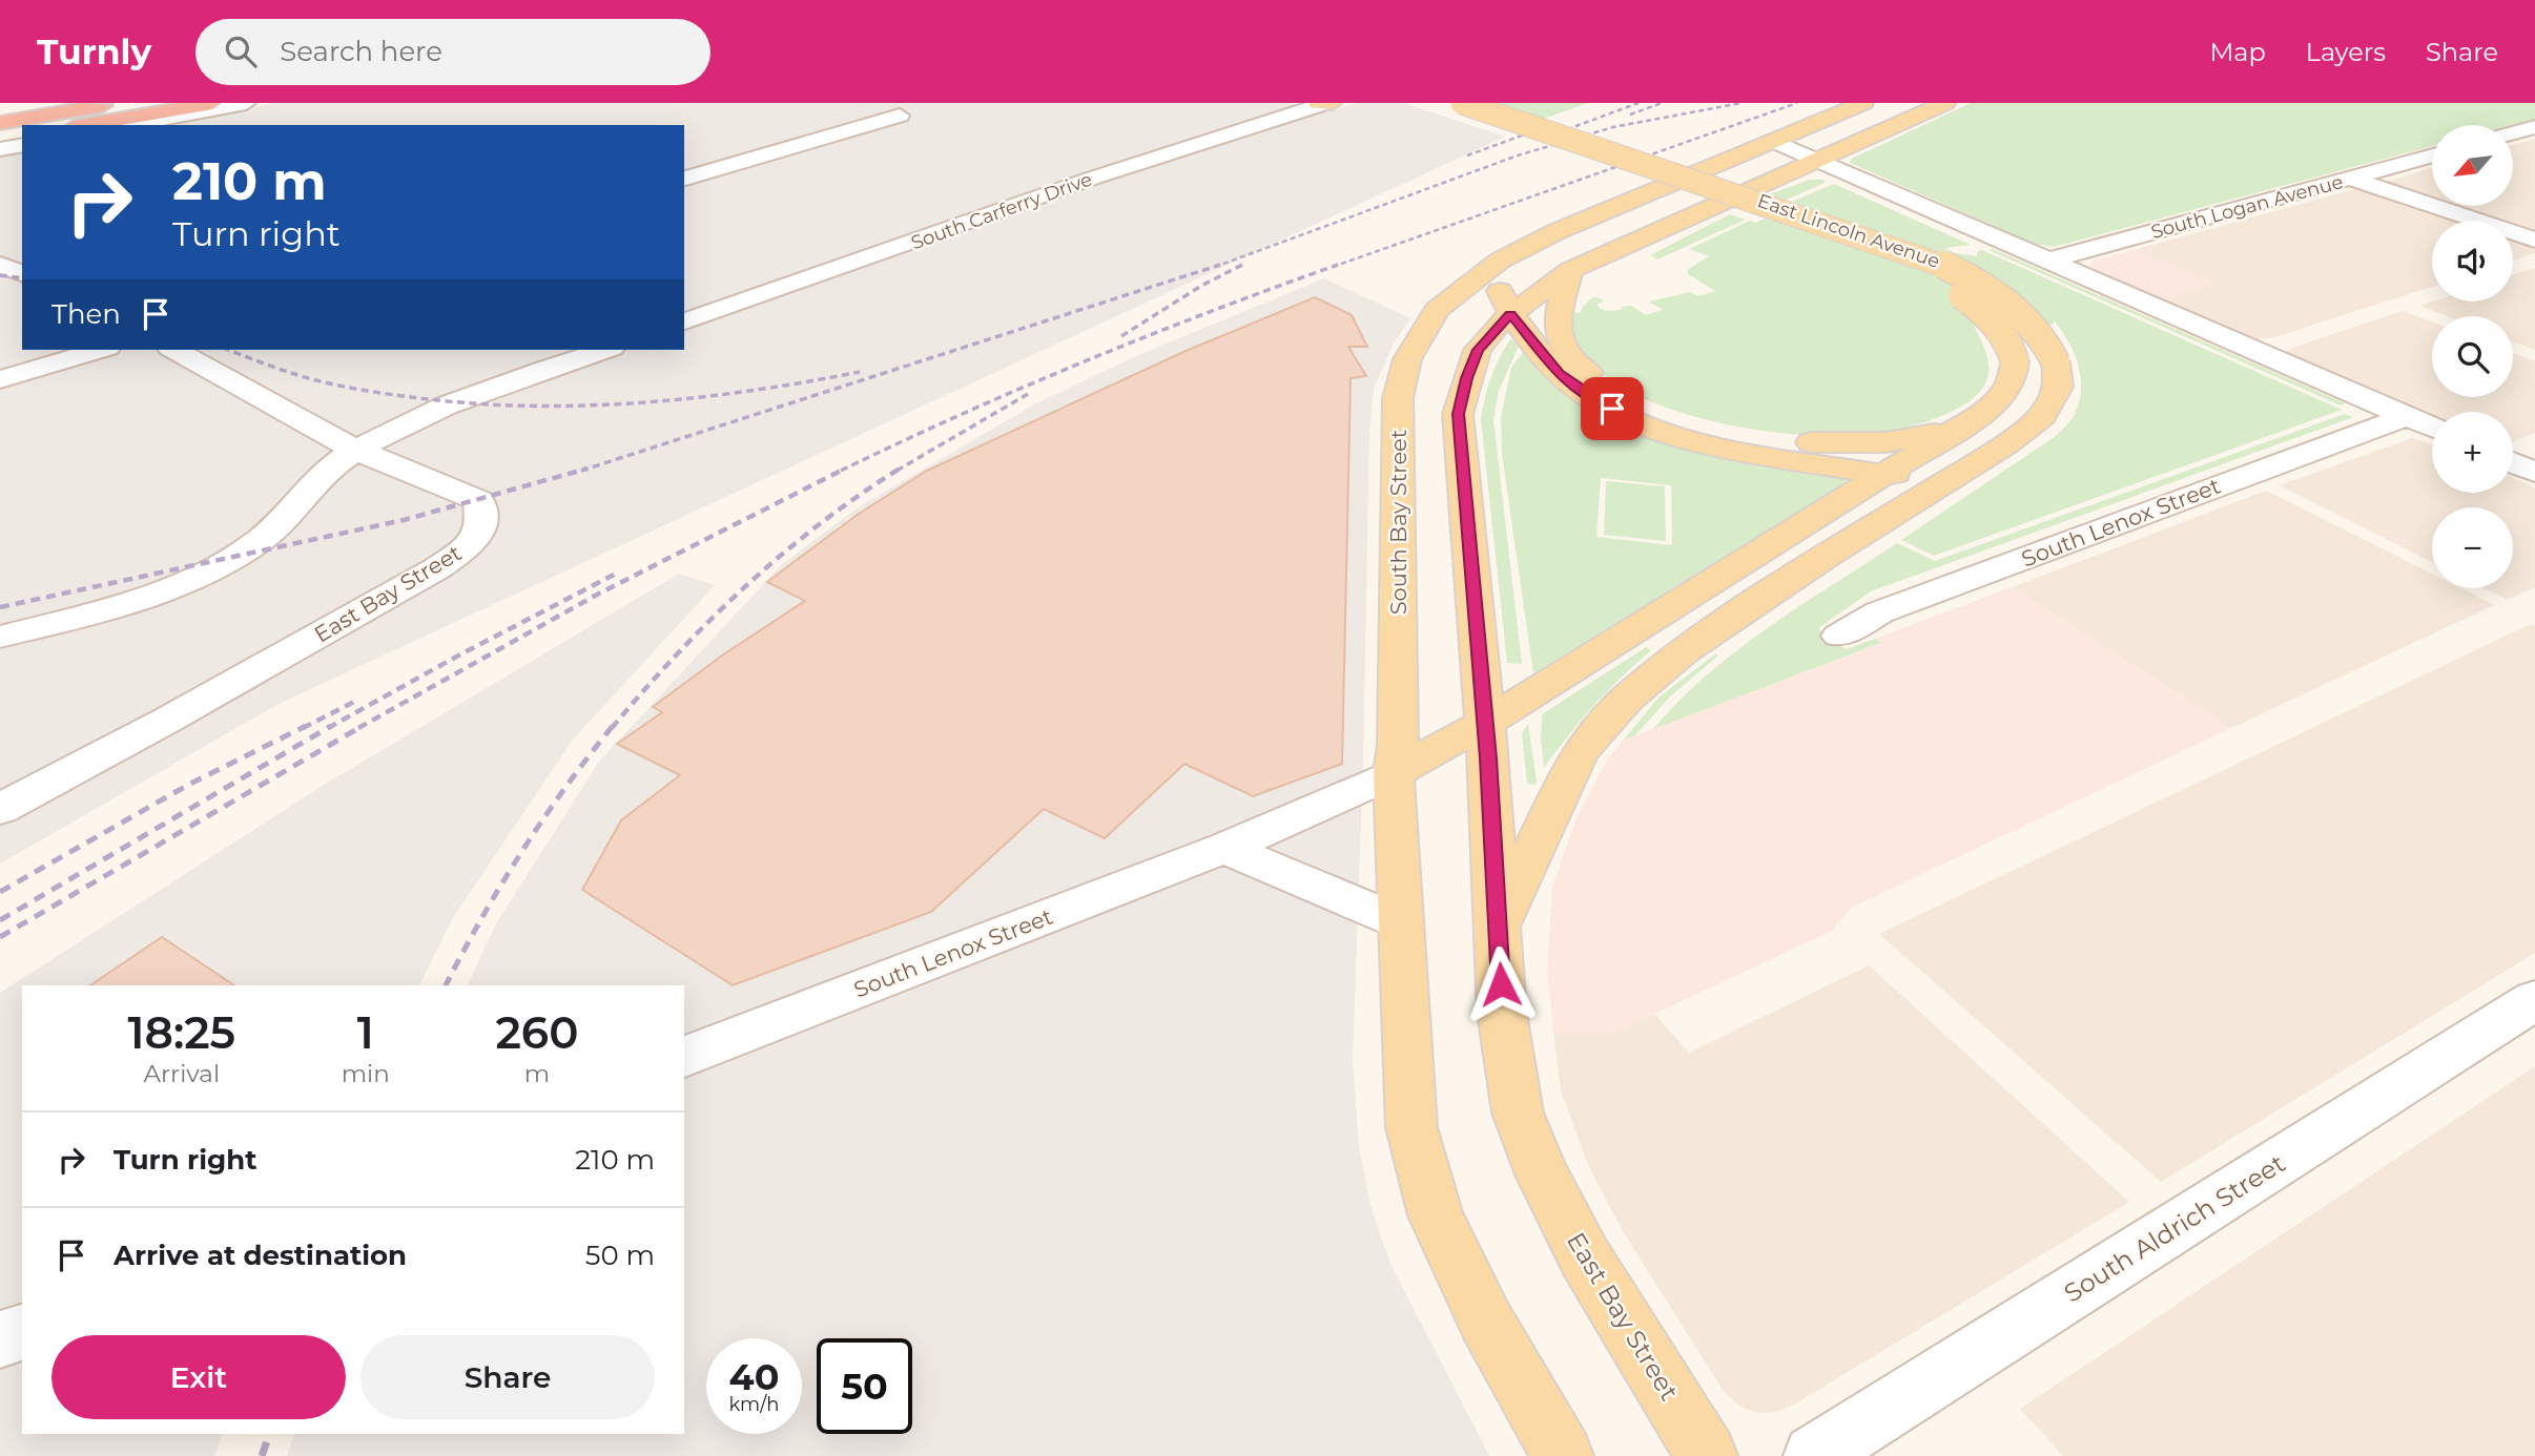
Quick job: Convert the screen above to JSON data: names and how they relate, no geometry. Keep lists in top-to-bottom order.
{
  "streets": {
    "main road": ["East Lincoln Avenue", "South Bay Street", "East Bay Street"],
    "street": [
      "South Logan Avenue",
      "South Carferry Drive",
      "South Lenox Street",
      "South Aldrich Street"
    ]
  },
  "crossings": [
    ["East Lincoln Avenue", "South Bay Street"],
    ["East Lincoln Avenue", "South Lenox Street"],
    ["East Lincoln Avenue", "East Bay Street"],
    ["South Bay Street", "South Lenox Street"]
  ],
  "north": "bottom left",
  "page": {
    "header": "Turnly",
    "search": "Search here",
    "nav": ["Map", "Layers", "Share"],
    "map_buttons": ["+", "−"],
    "turn": ["210 m", "Turn right"],
    "then": "Then",
    "eta": [
      "18:25",
      "Arrival",
      "1",
      "min",
      "260",
      "m"
    ],
    "list": [
      {
        "name": "Turn right",
        "value": "210 m"
      },
      {
        "name": "Arrive at destination",
        "value": "50 m"
      }
    ],
    "buttons": ["Exit", "Share"],
    "speed": "40 km/h",
    "limit": "50"
  }
}
